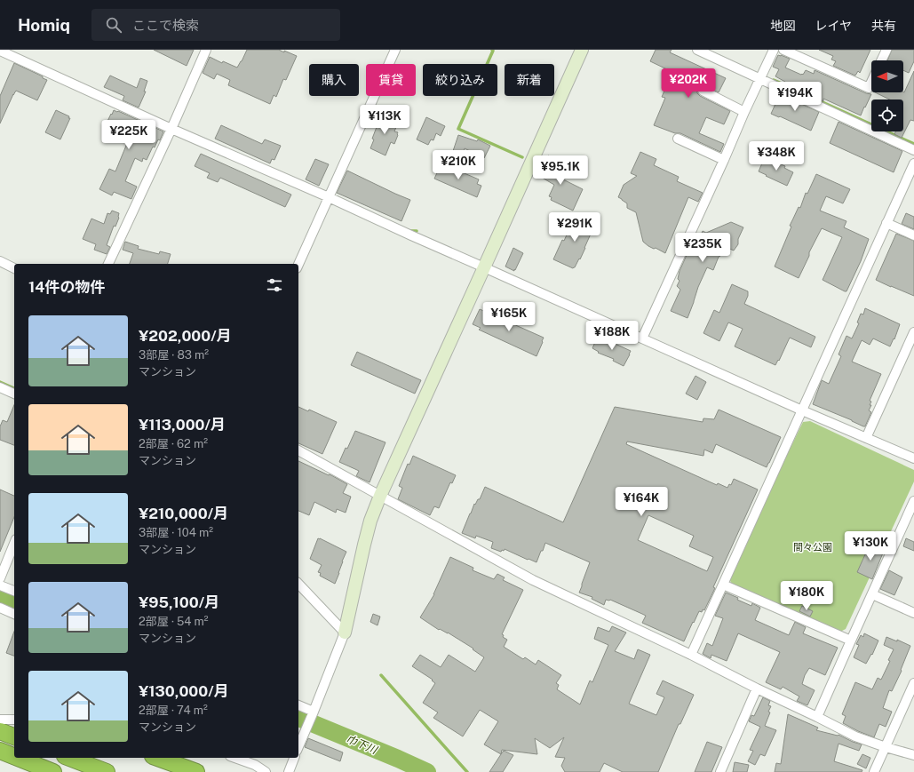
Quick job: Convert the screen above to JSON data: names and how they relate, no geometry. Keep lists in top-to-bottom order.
{
  "water": ["巾下川"],
  "parks": ["間々公園"],
  "north": "left",
  "page": {
    "header": "Homiq",
    "search": "ここで検索",
    "nav": ["地図", "レイヤ", "共有"],
    "chip": [
      "購入",
      "賃貸",
      "絞り込み",
      "新着"
    ],
    "price": [
      "¥202K",
      "¥194K",
      "¥113K",
      "¥225K",
      "¥348K",
      "¥210K",
      "¥95.1K",
      "¥291K",
      "¥235K",
      "¥165K",
      "¥188K",
      "¥164K",
      "¥130K",
      "¥180K"
    ],
    "heading": "14件の物件",
    "list": [
      {
        "name": "¥202,000/月",
        "note": "3部屋 · 83 m² · マンション"
      },
      {
        "name": "¥113,000/月",
        "note": "2部屋 · 62 m² · マンション"
      },
      {
        "name": "¥210,000/月",
        "note": "3部屋 · 104 m² · マンション"
      },
      {
        "name": "¥95,100/月",
        "note": "2部屋 · 54 m² · マンション"
      },
      {
        "name": "¥130,000/月",
        "note": "2部屋 · 74 m² · マンション"
      }
    ]
  }
}
